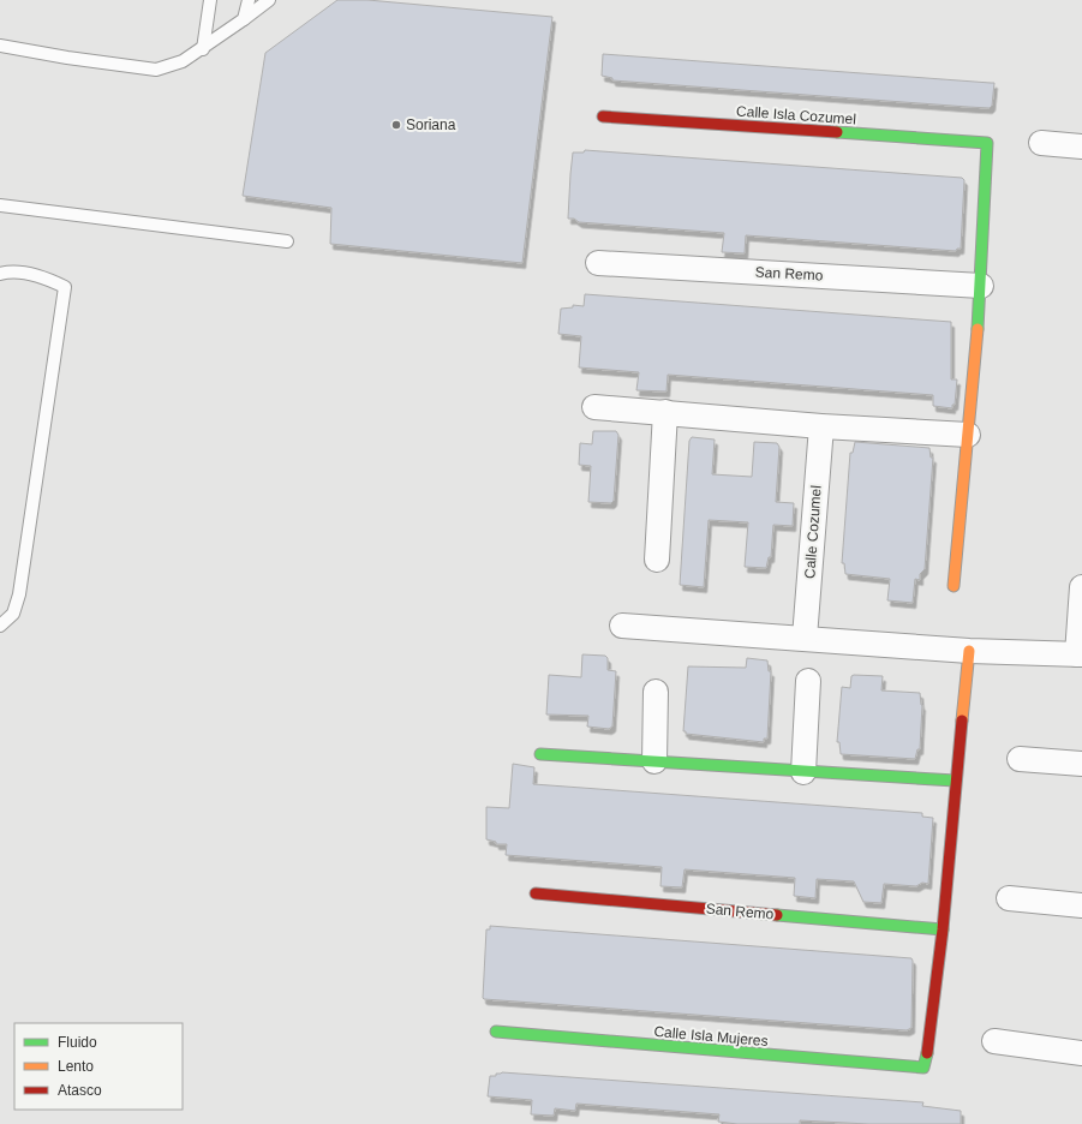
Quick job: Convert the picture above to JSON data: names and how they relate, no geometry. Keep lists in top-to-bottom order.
{
  "streets": {
    "street": [
      "Calle Isla Cozumel",
      "San Remo",
      "Calle Cozumel",
      "Calle Isla Mujeres"
    ]
  },
  "crossings": [
    ["Calle Isla Cozumel", "San Remo"],
    ["San Remo", "Calle Isla Mujeres"]
  ],
  "places": ["Soriana"],
  "legend": ["Fluido", "Lento", "Atasco"]
}
